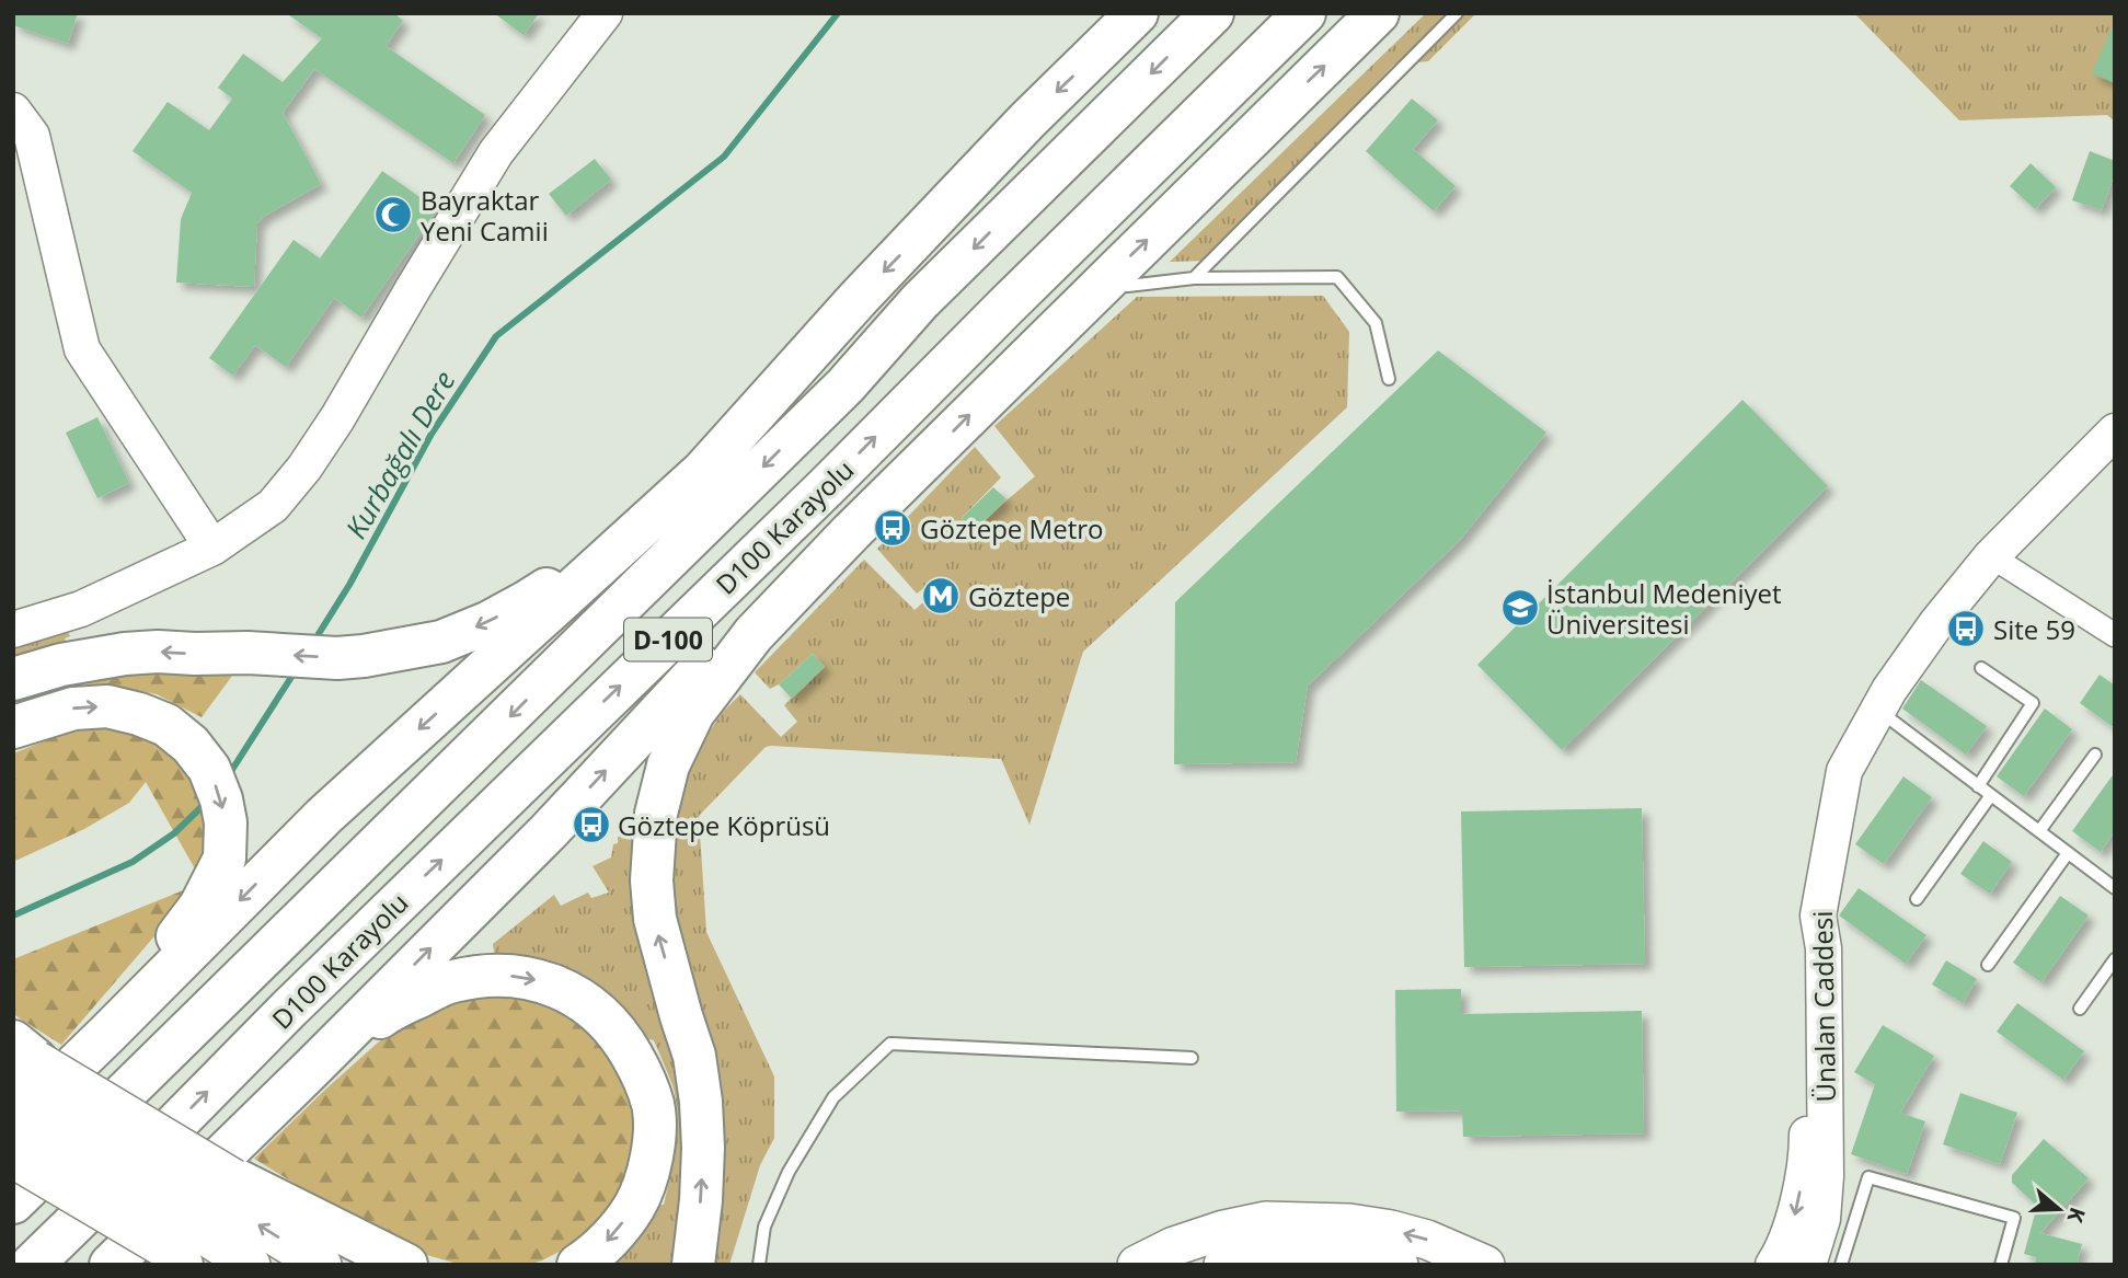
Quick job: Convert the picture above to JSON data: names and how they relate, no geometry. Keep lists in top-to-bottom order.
{
  "streets": {
    "highway": ["D100 Karayolu", "D-100"],
    "street": ["Ünalan Caddesi"]
  },
  "water": ["Kurbağalı Dere"],
  "places": {
    "mosque": ["Bayraktar Yeni Camii"],
    "bus stop": ["Göztepe Metro", "Site 59", "Göztepe Köprüsü"],
    "metro station": ["Göztepe"],
    "school or university": ["İstanbul Medeniyet Üniversitesi"]
  },
  "north": "right"
}
